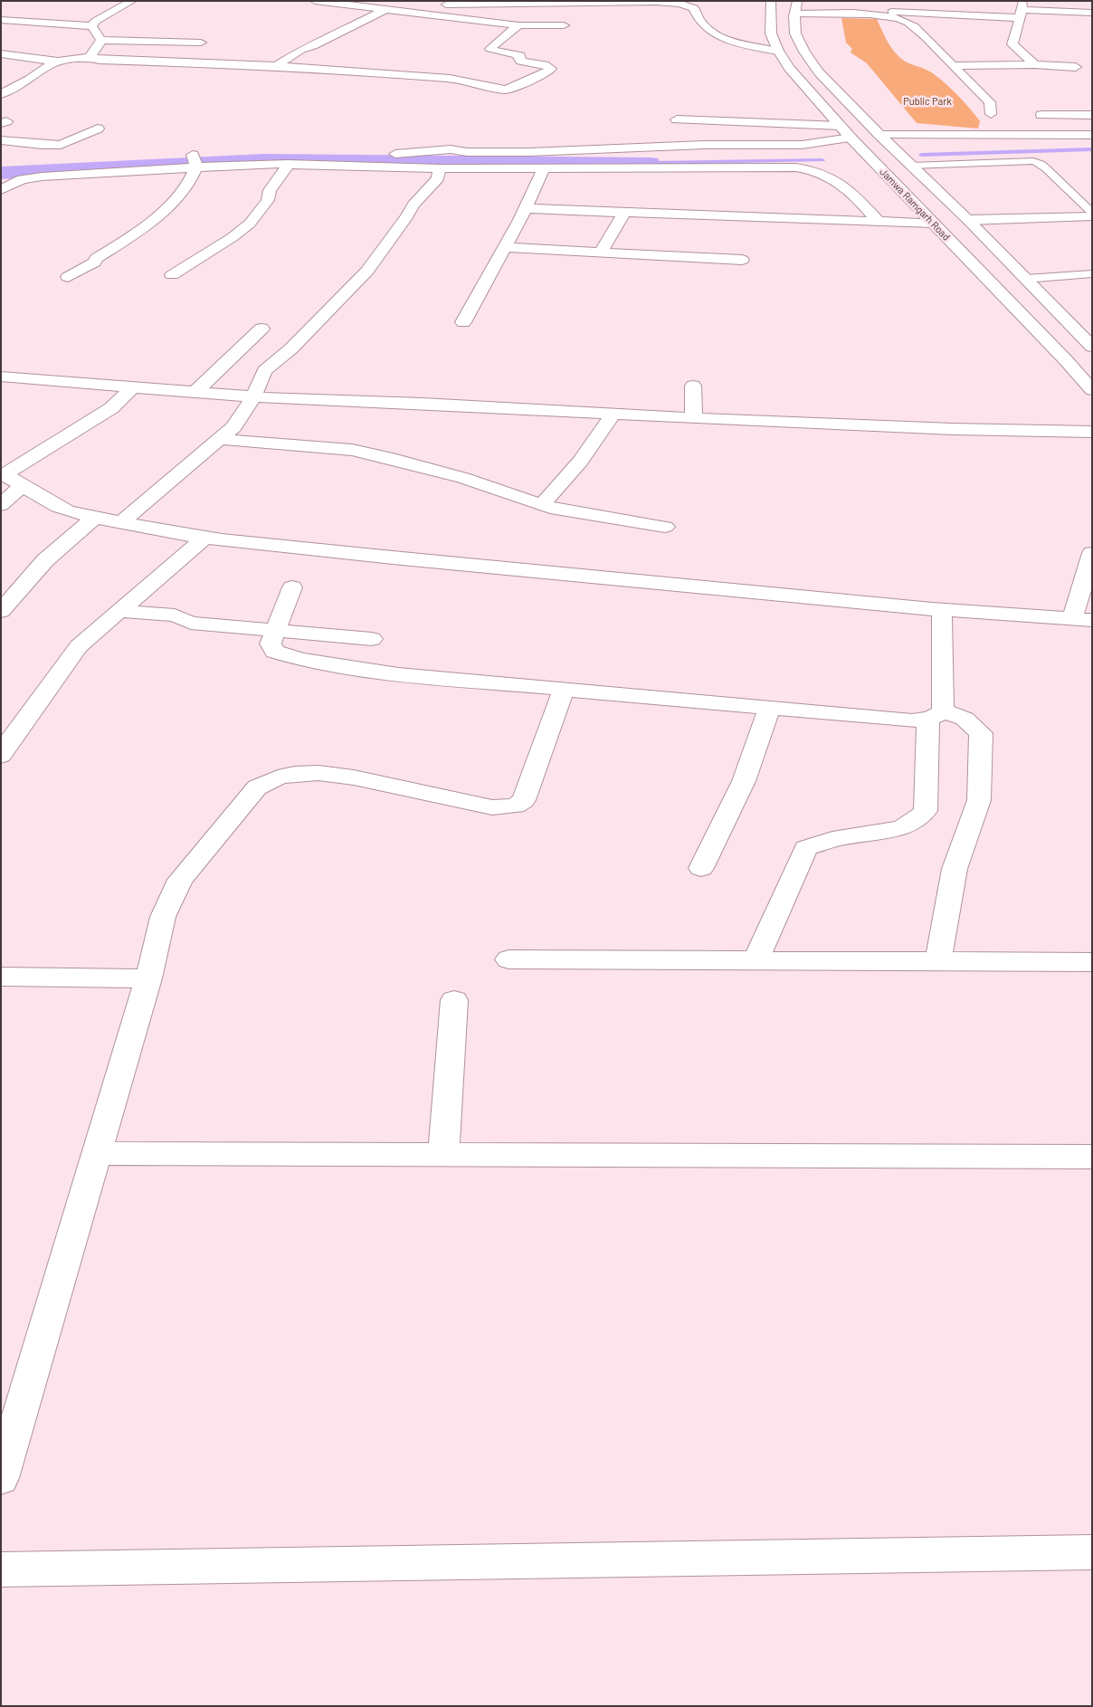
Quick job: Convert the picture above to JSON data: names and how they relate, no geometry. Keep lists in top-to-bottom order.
{
  "streets": {
    "main road": ["Jamwa Ramgarh Road"]
  },
  "parks": ["Public Park"]
}
